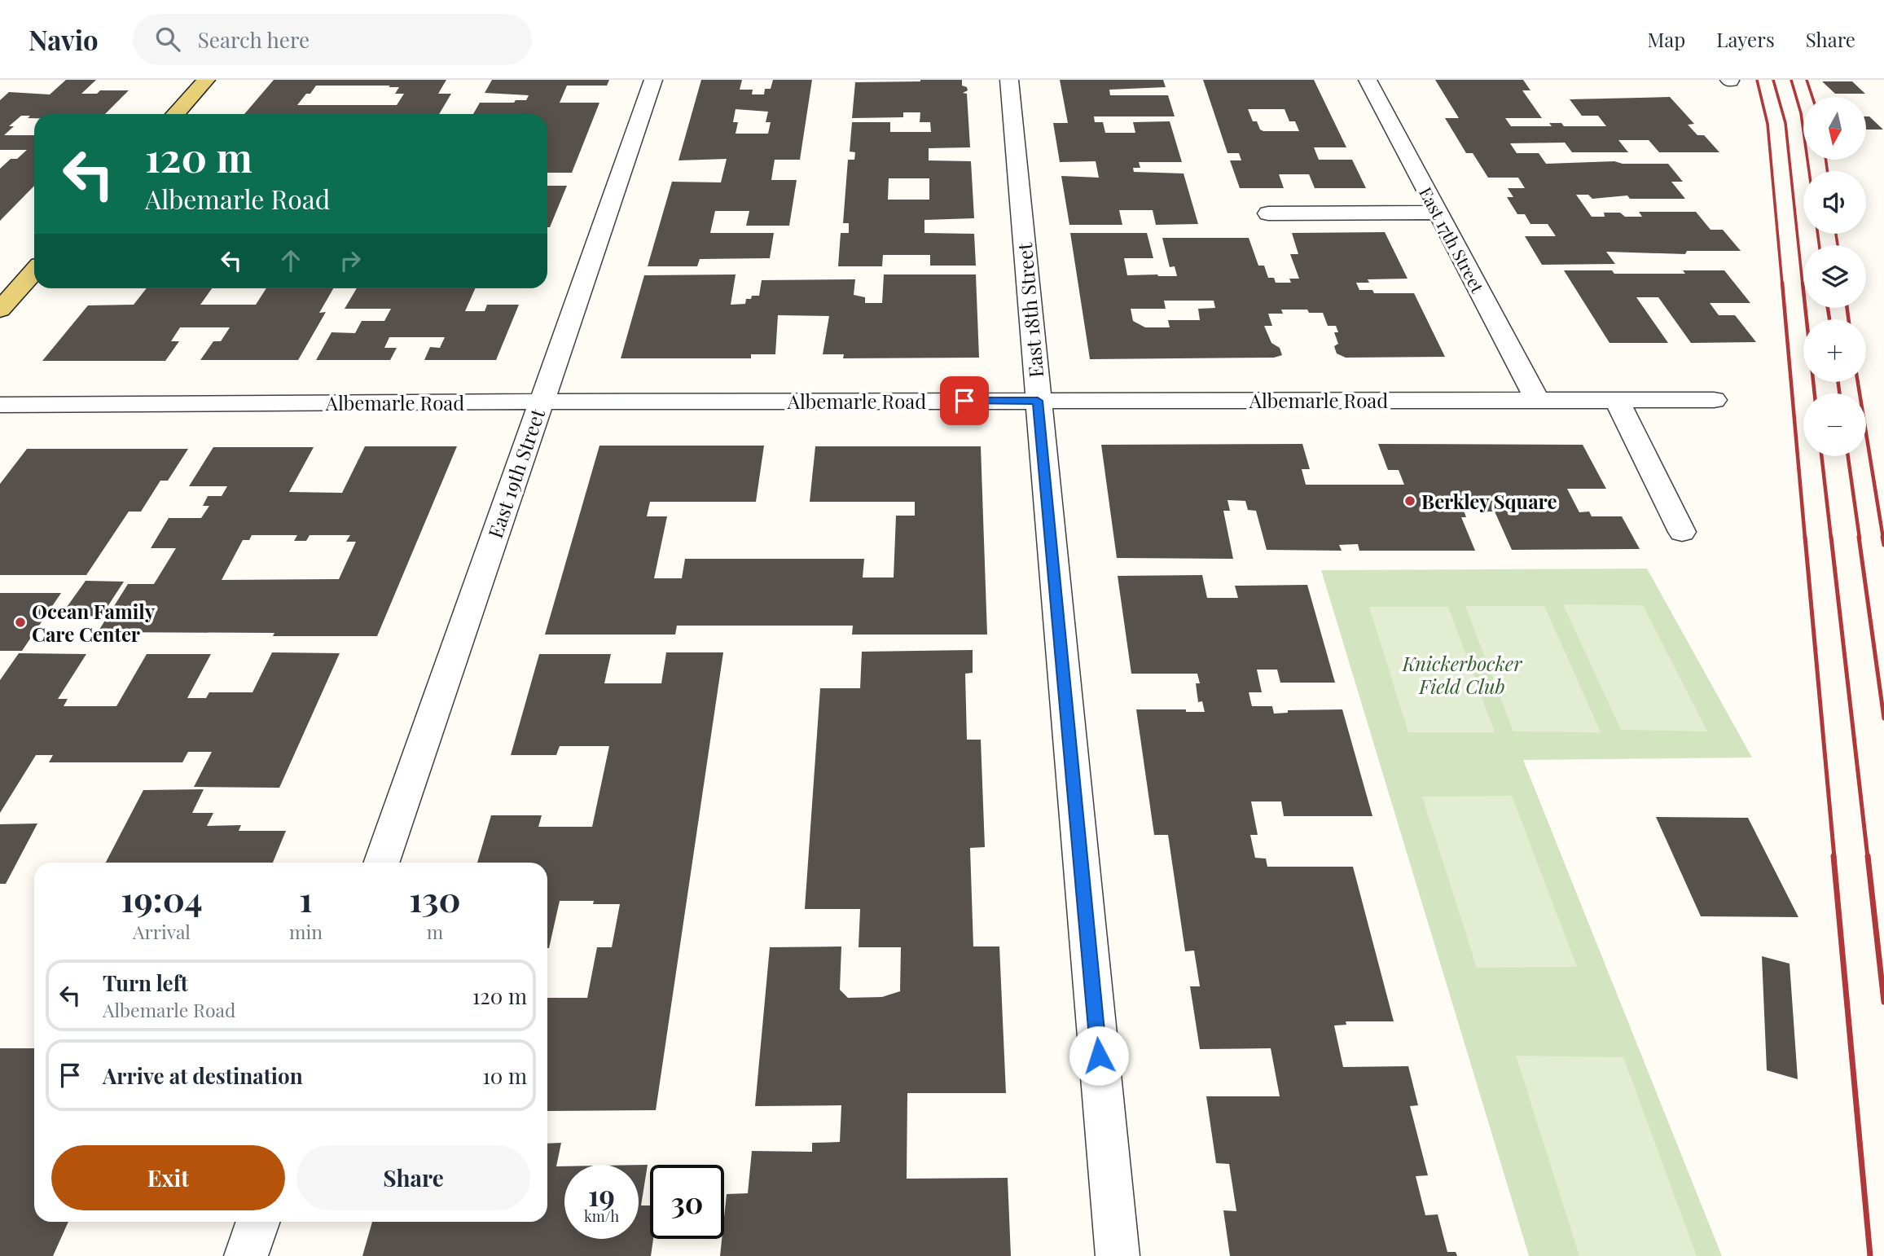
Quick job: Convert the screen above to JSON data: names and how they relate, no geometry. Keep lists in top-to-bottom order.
{
  "streets": {
    "street": [
      "East 17th Street",
      "East 18th Street",
      "Albemarle Road",
      "East 19th Street"
    ]
  },
  "crossings": [
    ["East 17th Street", "Albemarle Road"],
    ["East 18th Street", "Albemarle Road"],
    ["Albemarle Road", "East 19th Street"]
  ],
  "parks": ["Knickerbocker Field Club"],
  "places": ["Berkley Square", "Ocean Family Care Center"],
  "north": "bottom",
  "page": {
    "header": "Navio",
    "search": "Search here",
    "nav": ["Map", "Layers", "Share"],
    "map_buttons": ["+", "−"],
    "turn": ["120 m", "Albemarle Road"],
    "eta": [
      "19:04",
      "Arrival",
      "1",
      "min",
      "130",
      "m"
    ],
    "list": [
      {
        "name": "Turn left",
        "note": "Albemarle Road",
        "value": "120 m"
      },
      {
        "name": "Arrive at destination",
        "value": "10 m"
      }
    ],
    "buttons": ["Exit", "Share"],
    "speed": "19 km/h",
    "limit": "30"
  }
}
